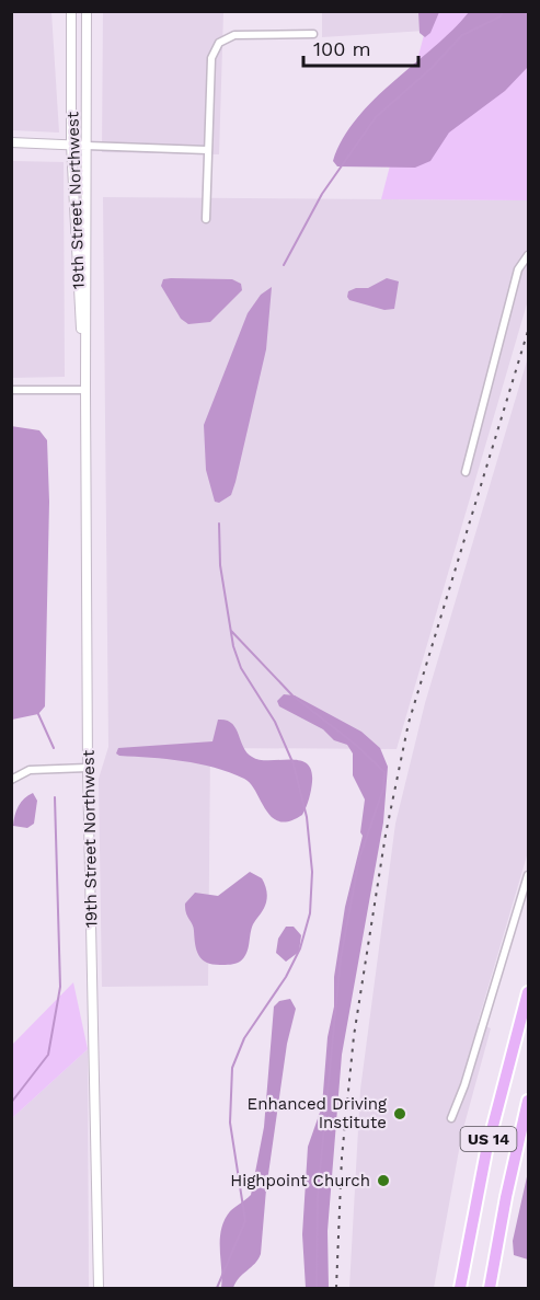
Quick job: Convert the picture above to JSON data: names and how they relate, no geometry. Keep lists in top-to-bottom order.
{
  "streets": {
    "highway": ["US 14"],
    "street": ["19th Street Northwest"]
  },
  "places": ["Enhanced Driving Institute", "Highpoint Church"],
  "scale_bar": "100 m"
}
